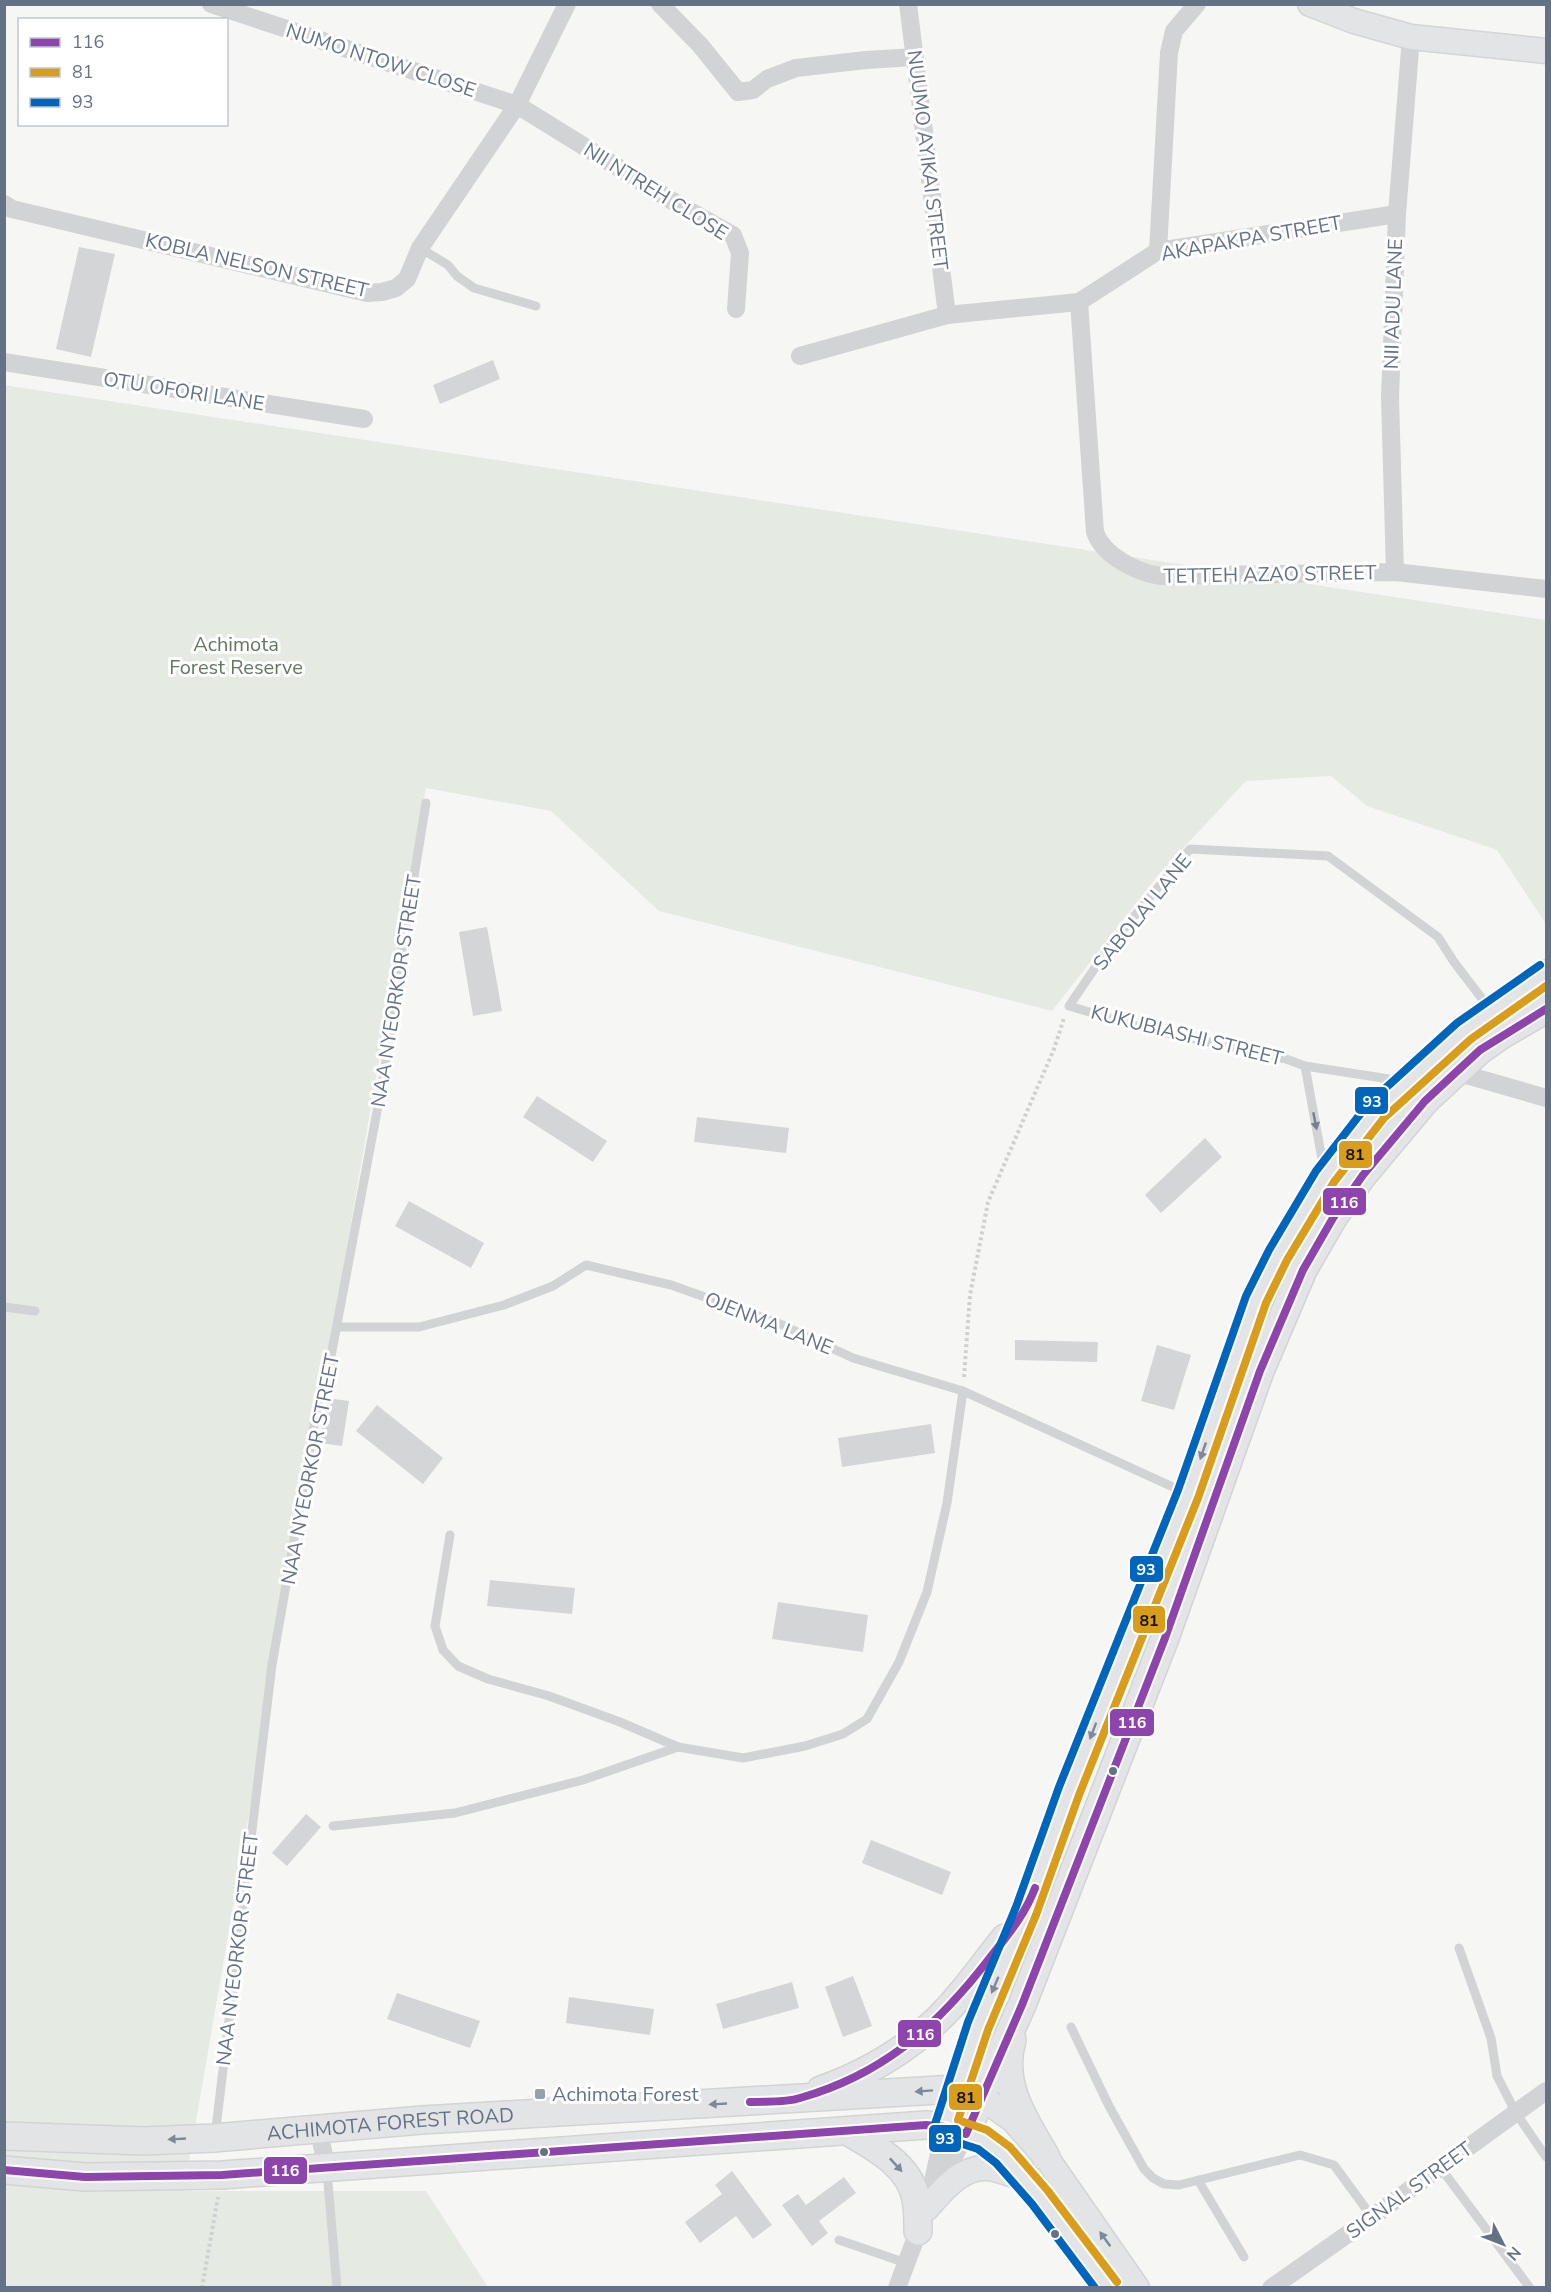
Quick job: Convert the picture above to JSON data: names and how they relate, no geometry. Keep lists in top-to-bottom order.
{
  "streets": {
    "main road": ["ACHIMOTA FOREST ROAD"],
    "street": [
      "NUMO NTOW CLOSE",
      "NUUMO AYIKAI STREET",
      "NII NTREH CLOSE",
      "AKAPAKPA STREET",
      "KOBLA NELSON STREET",
      "NII ADU LANE",
      "OTU OFORI LANE",
      "TETTEH AZAO STREET",
      "SIGNAL STREET"
    ],
    "lane": [
      "SABOLAI LANE",
      "NAA NYEORKOR STREET",
      "KUKUBIASHI STREET",
      "OJENMA LANE"
    ]
  },
  "crossings": [
    ["NUMO NTOW CLOSE", "NII NTREH CLOSE"],
    ["NUMO NTOW CLOSE", "KOBLA NELSON STREET"],
    ["NUUMO AYIKAI STREET", "AKAPAKPA STREET"],
    ["NII NTREH CLOSE", "KOBLA NELSON STREET"],
    ["AKAPAKPA STREET", "NII ADU LANE"],
    ["AKAPAKPA STREET", "TETTEH AZAO STREET"],
    ["NII ADU LANE", "TETTEH AZAO STREET"],
    ["SABOLAI LANE", "KUKUBIASHI STREET"],
    ["NAA NYEORKOR STREET", "OJENMA LANE"],
    ["NAA NYEORKOR STREET", "ACHIMOTA FOREST ROAD"]
  ],
  "parks": ["Achimota Forest Reserve"],
  "places": {
    "transit": ["Achimota Forest"]
  },
  "lines": ["transit line 93", "transit line 81", "transit line 116"],
  "legend": ["116", "81", "93"],
  "north": "bottom right"
}
